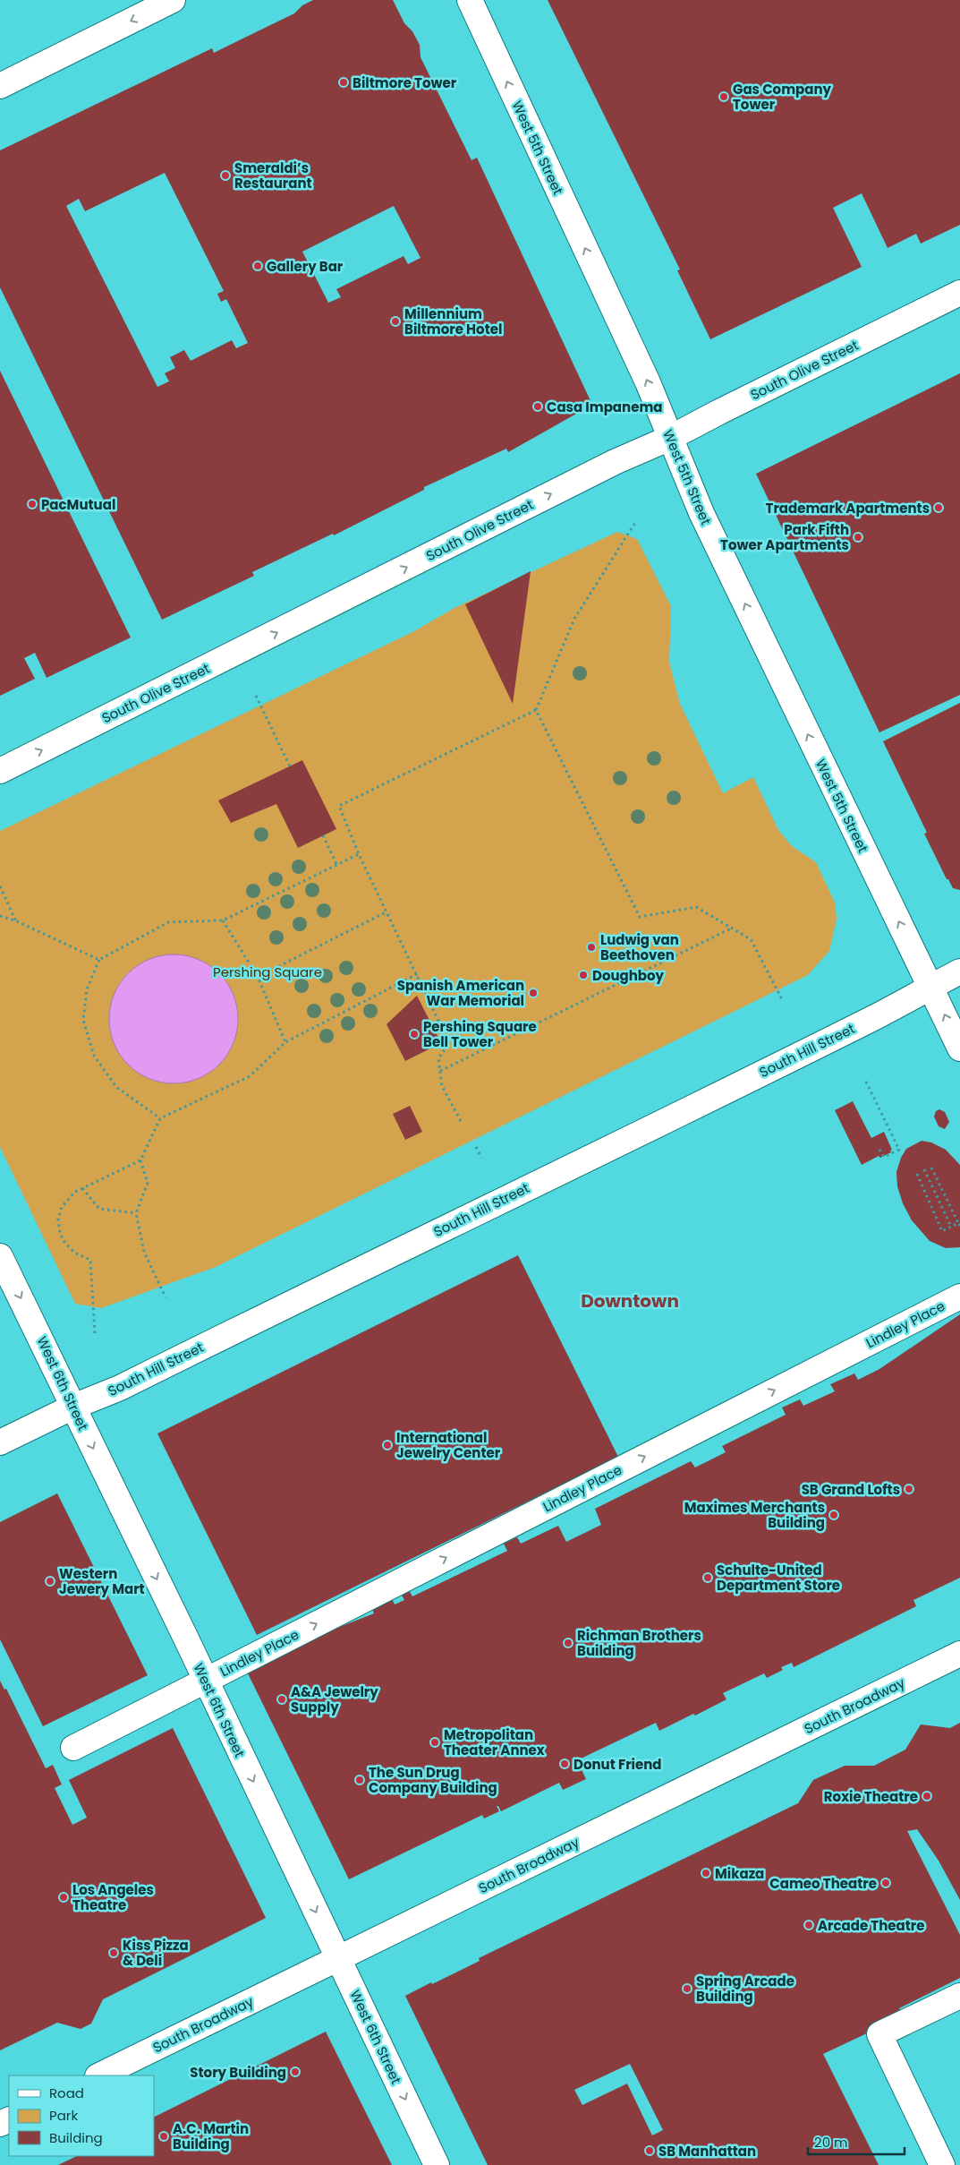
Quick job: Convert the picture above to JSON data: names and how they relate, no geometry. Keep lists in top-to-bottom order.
{
  "streets": {
    "main road": [
      "West 5th Street",
      "South Olive Street",
      "South Hill Street",
      "Lindley Place",
      "West 6th Street",
      "South Broadway"
    ]
  },
  "crossings": [
    ["West 5th Street", "South Olive Street"],
    ["West 5th Street", "South Hill Street"],
    ["South Hill Street", "West 6th Street"],
    ["Lindley Place", "West 6th Street"],
    ["West 6th Street", "South Broadway"]
  ],
  "one_way": [
    "West 5th Street",
    "South Olive Street",
    "Lindley Place",
    "West 6th Street"
  ],
  "districts": ["Downtown"],
  "parks": ["Pershing Square"],
  "places": [
    "Biltmore Tower",
    "Gas Company Tower",
    "Smeraldi’s Restaurant",
    "Gallery Bar",
    "Millennium Biltmore Hotel",
    "Casa Impanema",
    "PacMutual",
    "Trademark Apartments",
    "Park Fifth Tower Apartments",
    "Ludwig van Beethoven",
    "Doughboy",
    "Spanish American War Memorial",
    "Pershing Square Bell Tower",
    "International Jewelry Center",
    "SB Grand Lofts",
    "Maximes Merchants Building",
    "Schulte-United Department Store",
    "Western Jewery Mart",
    "Richman Brothers Building",
    "A&A Jewelry Supply",
    "Metropolitan Theater Annex",
    "Donut Friend",
    "The Sun Drug Company Building",
    "Roxie Theatre",
    "Mikaza",
    "Cameo Theatre",
    "Los Angeles Theatre",
    "Arcade Theatre",
    "Kiss Pizza & Deli",
    "Spring Arcade Building",
    "Story Building",
    "A.C. Martin Building",
    "SB Manhattan"
  ],
  "legend": ["Road", "Park", "Building"],
  "scale_bar": "20 m"
}
